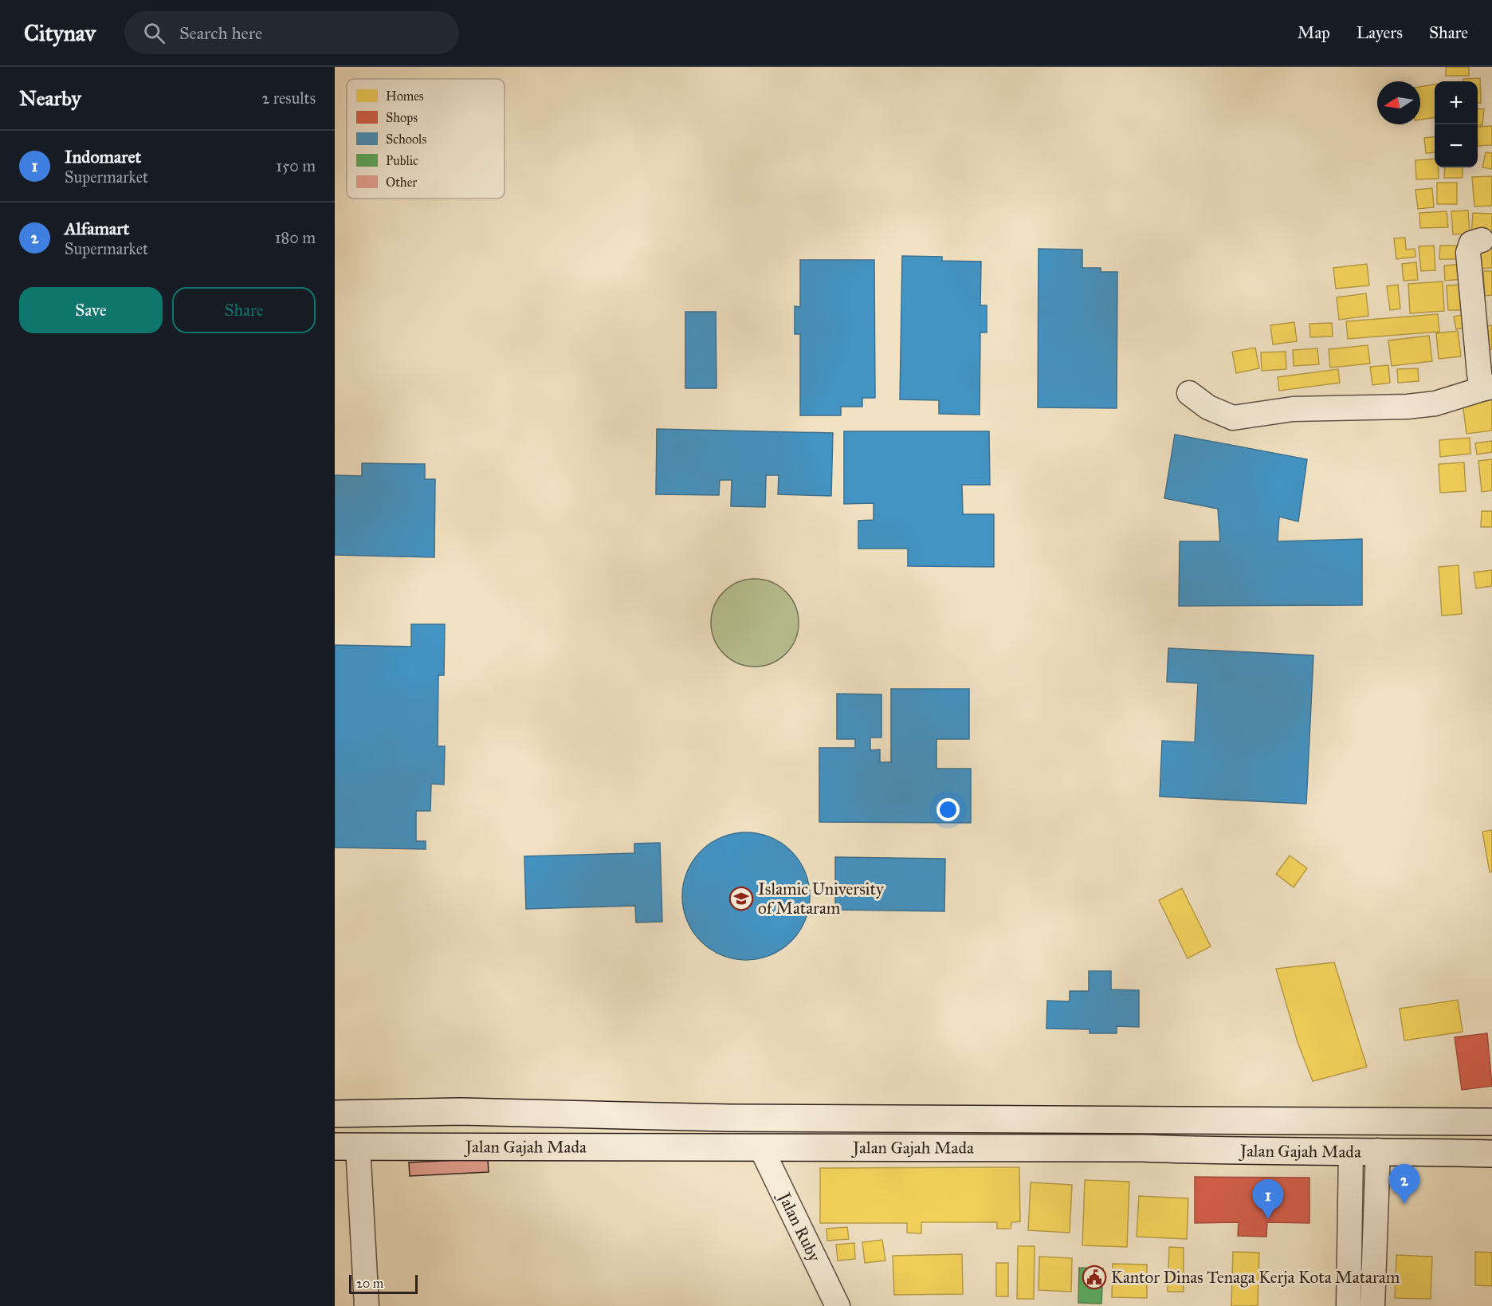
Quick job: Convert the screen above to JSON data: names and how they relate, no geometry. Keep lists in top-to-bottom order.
{
  "streets": {
    "main road": ["Jalan Gajah Mada"],
    "street": ["Jalan Ruby"]
  },
  "crossings": [
    ["Jalan Gajah Mada", "Jalan Ruby"]
  ],
  "places": {
    "school or university": ["Islamic University of Mataram"],
    "public building": ["Kantor Dinas Tenaga Kerja Kota Mataram"]
  },
  "legend": [
    "Homes",
    "Shops",
    "Schools",
    "Public",
    "Other"
  ],
  "scale_bar": "20 m",
  "north": "left",
  "page": {
    "header": "Citynav",
    "search": "Search here",
    "nav": ["Map", "Layers", "Share"],
    "heading": ["Nearby", "2 results"],
    "map_buttons": ["+", "−"],
    "list": [
      {
        "mark": "1",
        "name": "Indomaret",
        "note": "Supermarket",
        "value": "150 m"
      },
      {
        "mark": "2",
        "name": "Alfamart",
        "note": "Supermarket",
        "value": "180 m"
      }
    ],
    "buttons": ["Save", "Share"],
    "pins": ["2", "1"],
    "scale": "20 m"
  }
}
